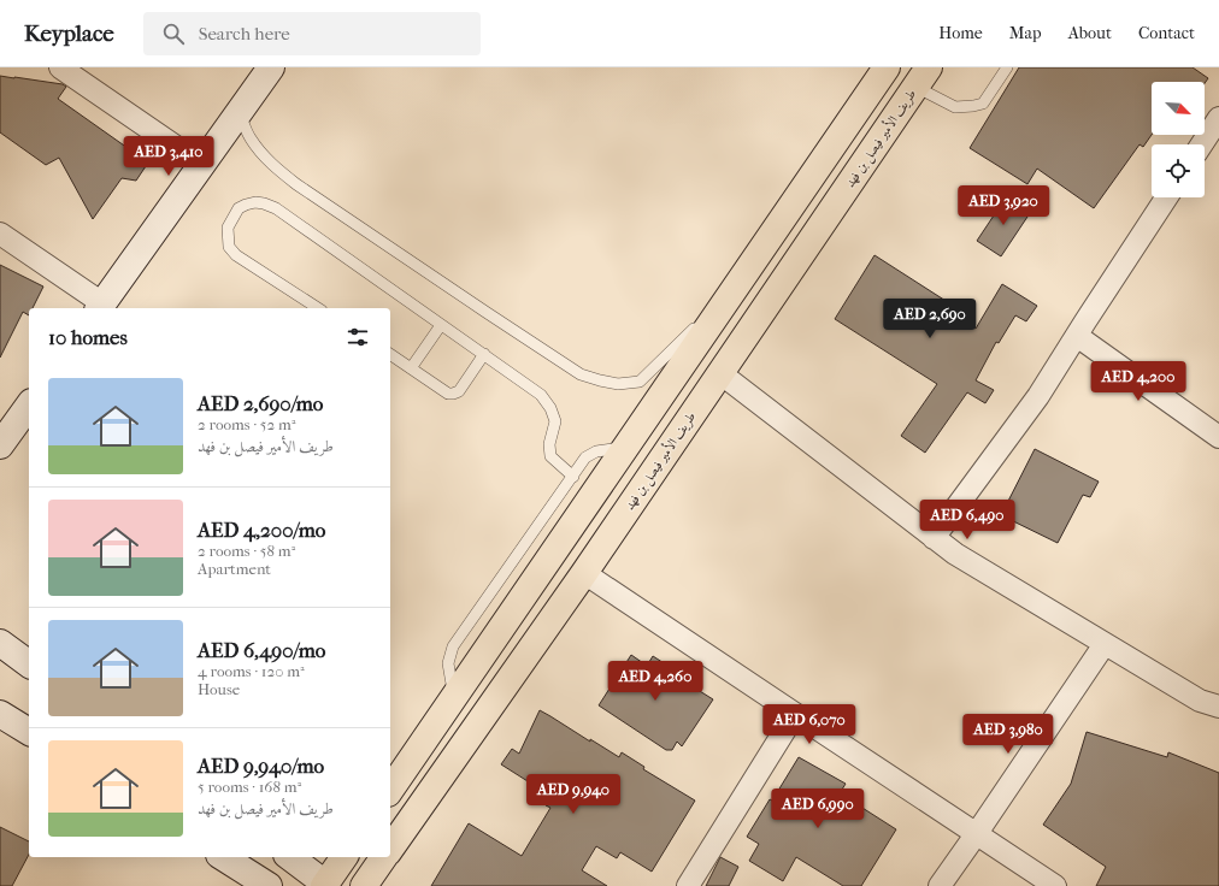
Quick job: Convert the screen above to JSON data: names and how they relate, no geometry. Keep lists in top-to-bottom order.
{
  "streets": {
    "main road": ["طريف الأمير فيصل بن فهد"]
  },
  "north": "bottom right",
  "page": {
    "header": "Keyplace",
    "search": "Search here",
    "nav": [
      "Home",
      "Map",
      "About",
      "Contact"
    ],
    "price": [
      "AED 3,410",
      "AED 3,920",
      "AED 2,690",
      "AED 4,200",
      "AED 6,490",
      "AED 4,260",
      "AED 6,070",
      "AED 3,980",
      "AED 9,940",
      "AED 6,990"
    ],
    "heading": "10 homes",
    "list": [
      {
        "name": "AED 2,690/mo",
        "note": "2 rooms · 52 m² · طريف الأمير فيصل بن فهد"
      },
      {
        "name": "AED 4,200/mo",
        "note": "2 rooms · 58 m² · Apartment"
      },
      {
        "name": "AED 6,490/mo",
        "note": "4 rooms · 120 m² · House"
      },
      {
        "name": "AED 9,940/mo",
        "note": "5 rooms · 168 m² · طريف الأمير فيصل بن فهد"
      }
    ]
  }
}
